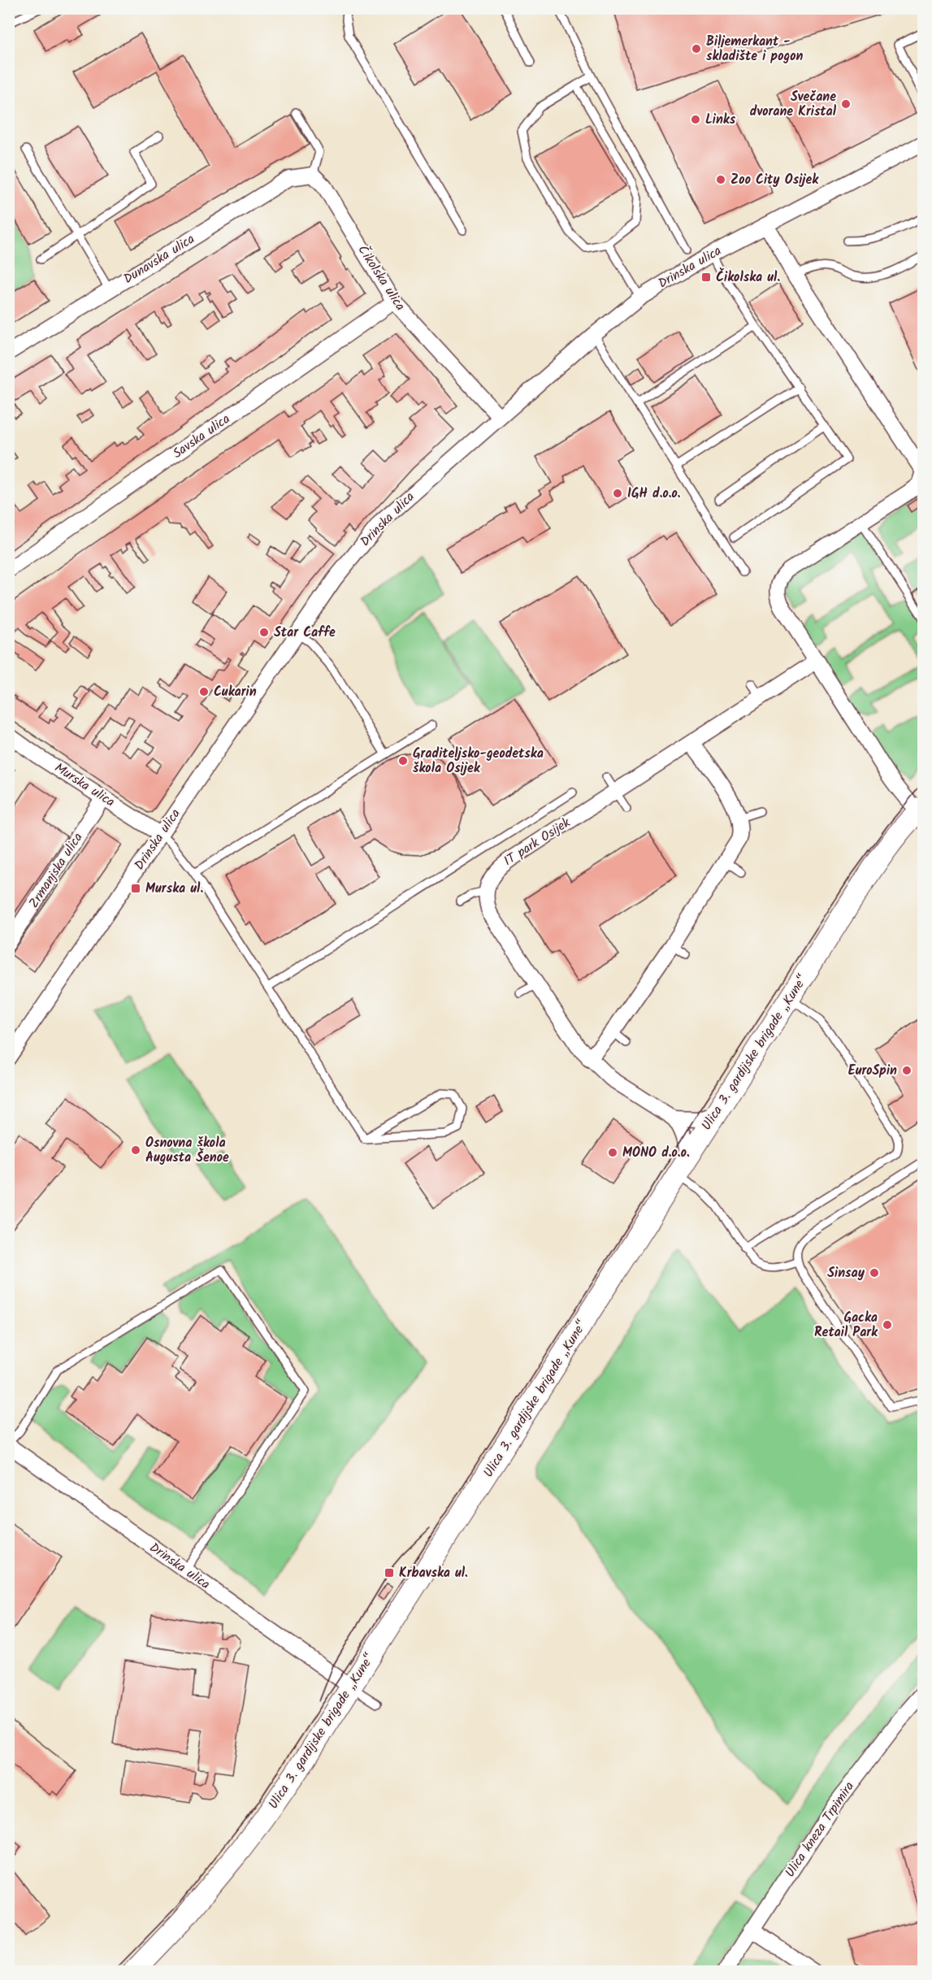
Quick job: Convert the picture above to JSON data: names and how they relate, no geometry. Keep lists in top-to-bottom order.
{
  "streets": {
    "street": [
      "Dunavska ulica",
      "Drinska ulica",
      "Čikolska ulica",
      "Savska ulica",
      "Murska ulica",
      "IT park Osijek",
      "Zrmanjska ulica",
      "Ulica 3. gardijske brigade „Kune“",
      "Ulica kneza Trpimira"
    ]
  },
  "crossings": [
    ["Dunavska ulica", "Čikolska ulica"],
    ["Drinska ulica", "Čikolska ulica"],
    ["Drinska ulica", "Murska ulica"],
    ["Drinska ulica", "Ulica 3. gardijske brigade „Kune“"],
    ["Čikolska ulica", "Savska ulica"],
    ["Murska ulica", "Zrmanjska ulica"]
  ],
  "places": {
    "other": [
      "Biljemerkant - skladište i pogon",
      "Svečane dvorane Kristal",
      "Links",
      "Zoo City Osijek",
      "IGH d.o.o.",
      "Star Caffe",
      "Cukarin",
      "Graditeljsko-geodetska škola Osijek",
      "EuroSpin",
      "Osnovna škola Augusta Šenoe",
      "MONO d.o.o.",
      "Sinsay",
      "Gacka Retail Park"
    ],
    "transit": ["Čikolska ul.", "Murska ul.", "Krbavska ul."]
  }
}
